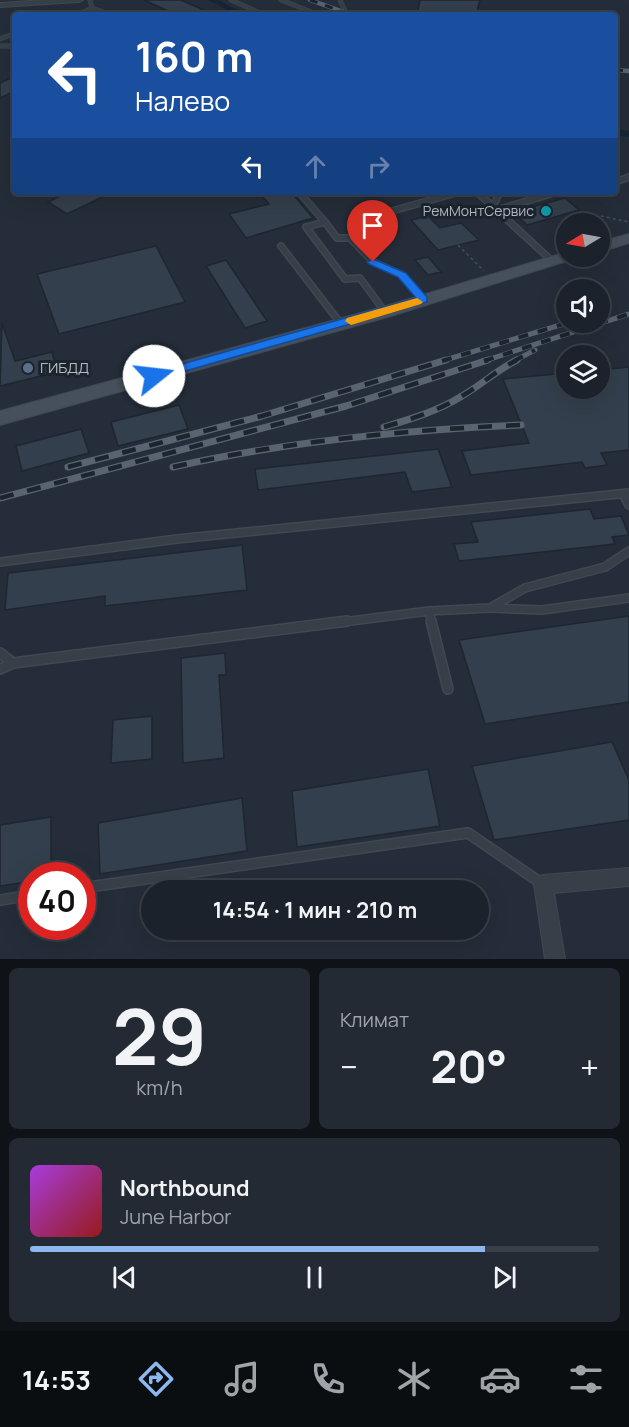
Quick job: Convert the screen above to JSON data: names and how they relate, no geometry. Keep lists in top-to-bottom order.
{
  "places": ["РемМонтСервис", "ГИБДД"],
  "north": "left",
  "page": {
    "turn": ["160 m", "Налево"],
    "limit": "40",
    "trip": "14:54 · 1 мин · 210 m",
    "tile": [
      ["29", "km/h"],
      "Климат"
    ],
    "heat": ["−", "20°", "+"],
    "song": ["Northbound", "June Harbor"],
    "tabs": "14:53"
  }
}
